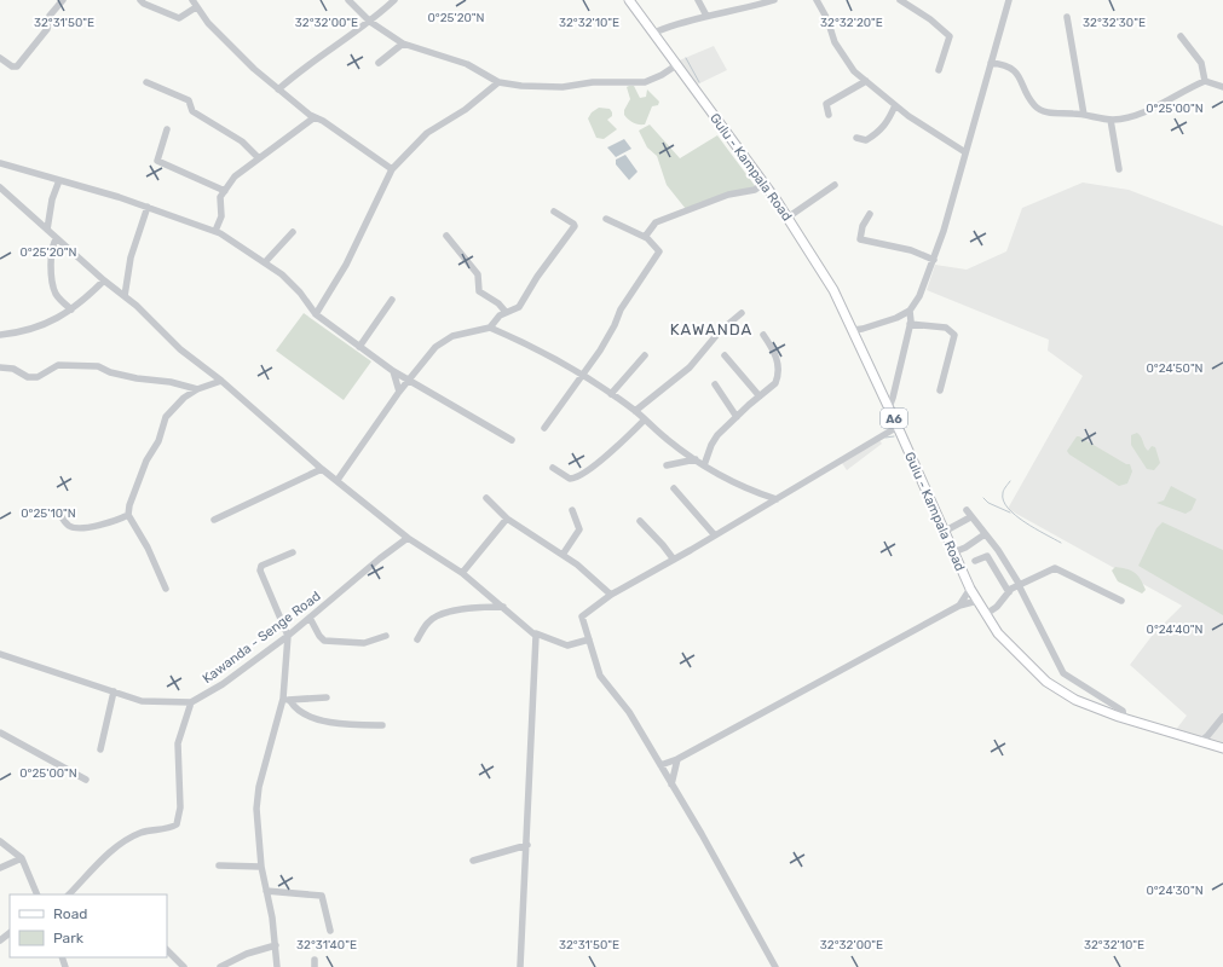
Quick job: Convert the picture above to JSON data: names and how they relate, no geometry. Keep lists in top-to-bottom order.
{
  "streets": {
    "main road": ["Gulu - Kampala Road", "A6"],
    "street": ["Kawanda - Senge Road"]
  },
  "districts": ["KAWANDA"],
  "legend": ["Road", "Park"],
  "coordinates": [
    "0°25'20\"N",
    "32°31'50\"E",
    "32°32'00\"E",
    "32°32'10\"E",
    "32°32'20\"E",
    "32°32'30\"E",
    "0°25'00\"N",
    "0°24'50\"N",
    "0°25'10\"N",
    "0°24'40\"N",
    "0°24'30\"N",
    "32°31'40\"E"
  ]
}
